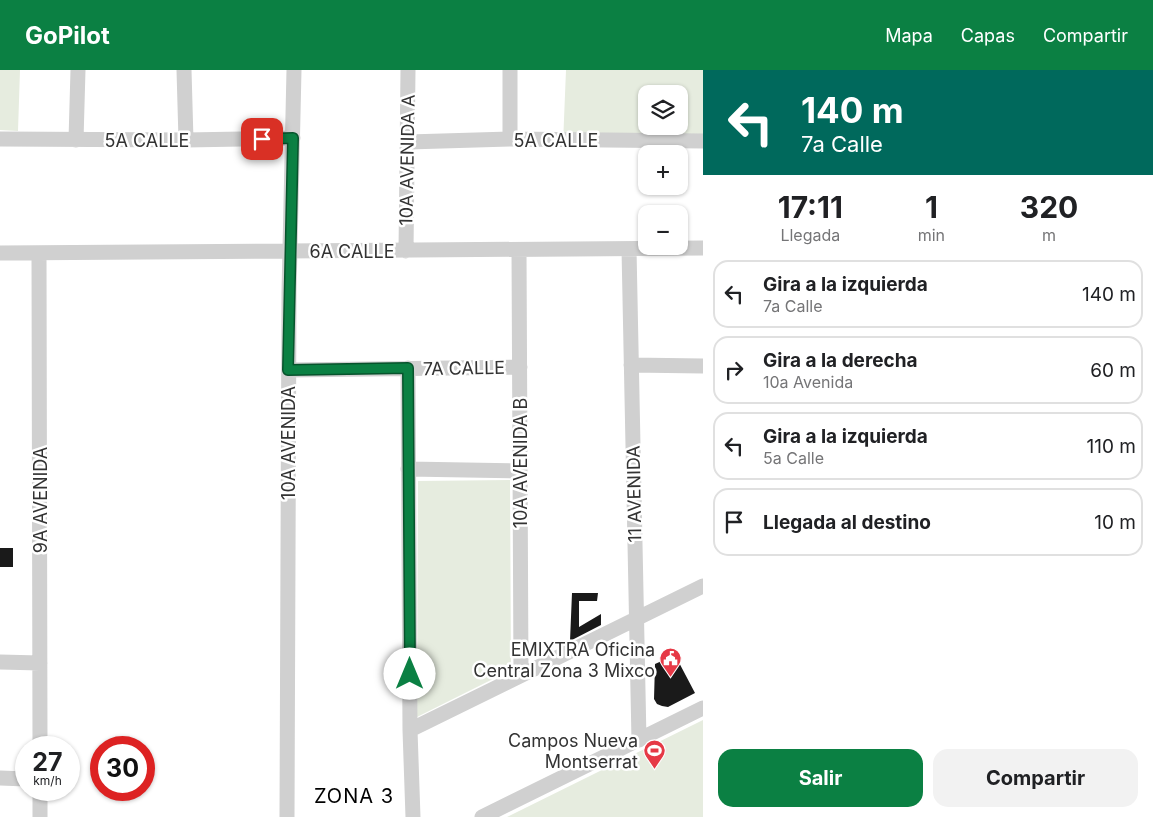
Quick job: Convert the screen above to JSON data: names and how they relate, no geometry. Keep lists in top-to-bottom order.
{
  "streets": {
    "street": [
      "5A CALLE",
      "10A AVENIDA A",
      "6A CALLE",
      "7A CALLE",
      "10A AVENIDA",
      "10A AVENIDA B",
      "11 AVENIDA",
      "9A AVENIDA"
    ]
  },
  "crossings": [
    ["5A CALLE", "10A AVENIDA A"],
    ["5A CALLE", "10A AVENIDA"],
    ["10A AVENIDA A", "6A CALLE"],
    ["6A CALLE", "10A AVENIDA"],
    ["6A CALLE", "10A AVENIDA B"],
    ["6A CALLE", "11 AVENIDA"],
    ["6A CALLE", "9A AVENIDA"],
    ["7A CALLE", "10A AVENIDA"],
    ["7A CALLE", "10A AVENIDA B"]
  ],
  "districts": ["ZONA 3"],
  "places": {
    "public building": ["EMIXTRA Oficina Central Zona 3 Mixco"],
    "sports": ["Campos Nueva Montserrat"]
  },
  "page": {
    "header": "GoPilot",
    "nav": ["Mapa", "Capas", "Compartir"],
    "turn": ["140 m", "7a Calle"],
    "map_buttons": ["+", "−"],
    "eta": [
      "17:11",
      "Llegada",
      "1",
      "min",
      "320",
      "m"
    ],
    "list": [
      {
        "name": "Gira a la izquierda",
        "note": "7a Calle",
        "value": "140 m"
      },
      {
        "name": "Gira a la derecha",
        "note": "10a Avenida",
        "value": "60 m"
      },
      {
        "name": "Gira a la izquierda",
        "note": "5a Calle",
        "value": "110 m"
      },
      {
        "name": "Llegada al destino",
        "value": "10 m"
      }
    ],
    "speed": "27 km/h",
    "limit": "30",
    "buttons": ["Salir", "Compartir"]
  }
}
